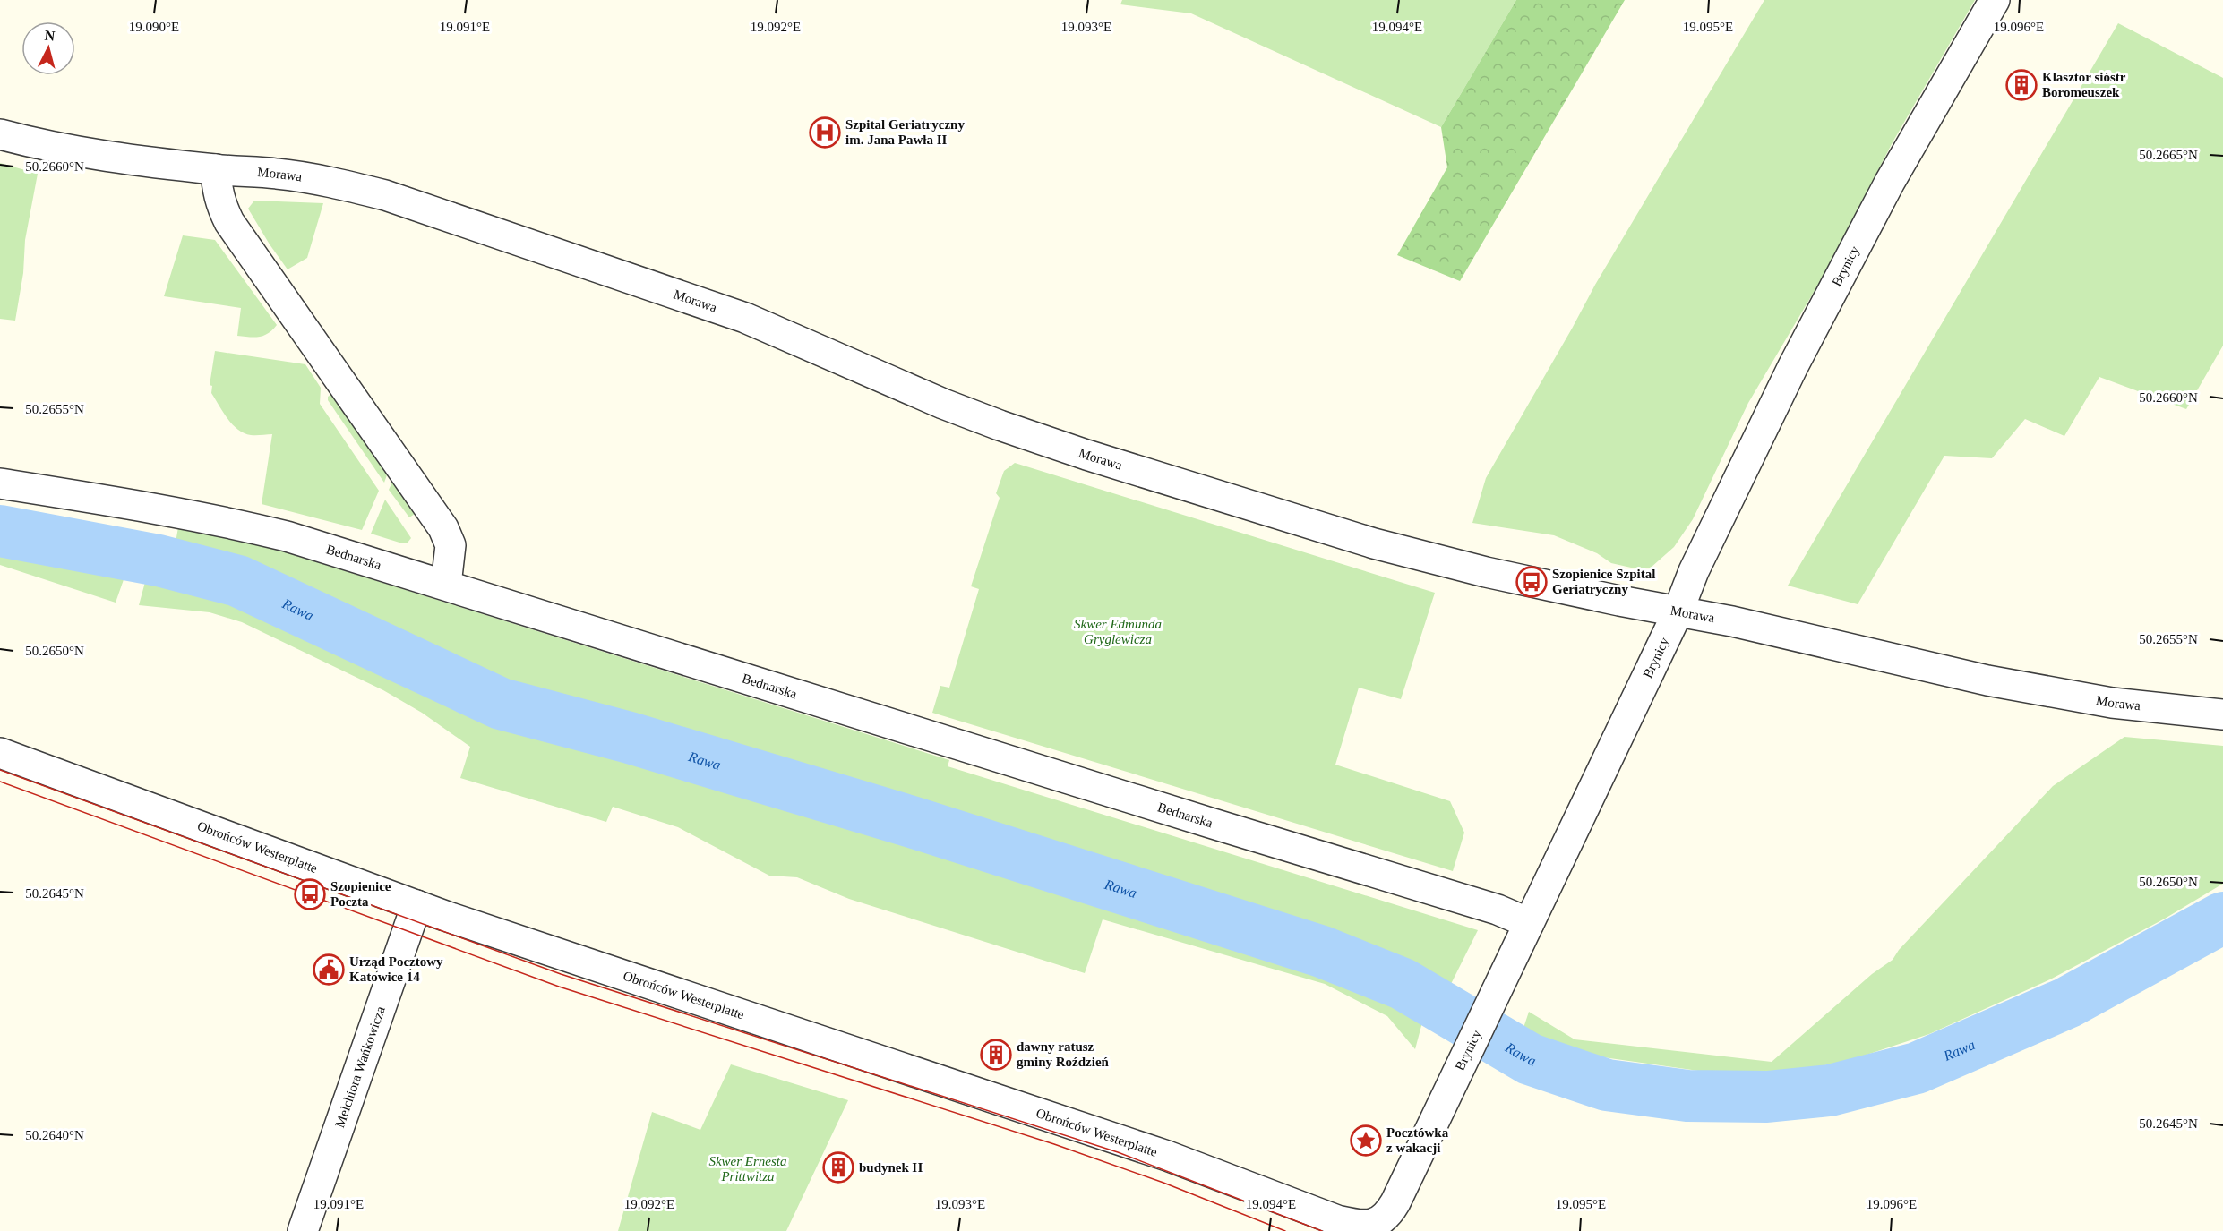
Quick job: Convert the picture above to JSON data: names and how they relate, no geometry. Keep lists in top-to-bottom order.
{
  "streets": {
    "street": [
      "Morawa",
      "Brynicy",
      "Bednarska",
      "Obrońców Westerplatte",
      "Melchiora Wańkowicza"
    ]
  },
  "crossings": [
    ["Morawa", "Brynicy"],
    ["Brynicy", "Bednarska"],
    ["Brynicy", "Obrońców Westerplatte"],
    ["Obrońców Westerplatte", "Melchiora Wańkowicza"]
  ],
  "water": ["Rawa"],
  "parks": ["Skwer Edmunda Gryglewicza", "Skwer Ernesta Prittwitza"],
  "places": {
    "building": ["Klasztor sióstr Boromeuszek", "dawny ratusz gminy Roździeń", "budynek H"],
    "hospital": ["Szpital Geriatryczny im. Jana Pawła II"],
    "bus stop": ["Szopienice Szpital Geriatryczny", "Szopienice Poczta"],
    "public building": ["Urząd Pocztowy Katowice 14"],
    "place": ["Pocztówka z wakacji"]
  },
  "north": "top",
  "coordinates": [
    "19.090°E",
    "19.091°E",
    "19.092°E",
    "19.093°E",
    "19.094°E",
    "19.095°E",
    "19.096°E",
    "50.2665°N",
    "50.2660°N",
    "50.2655°N",
    "50.2650°N",
    "50.2645°N",
    "50.2640°N"
  ]
}
